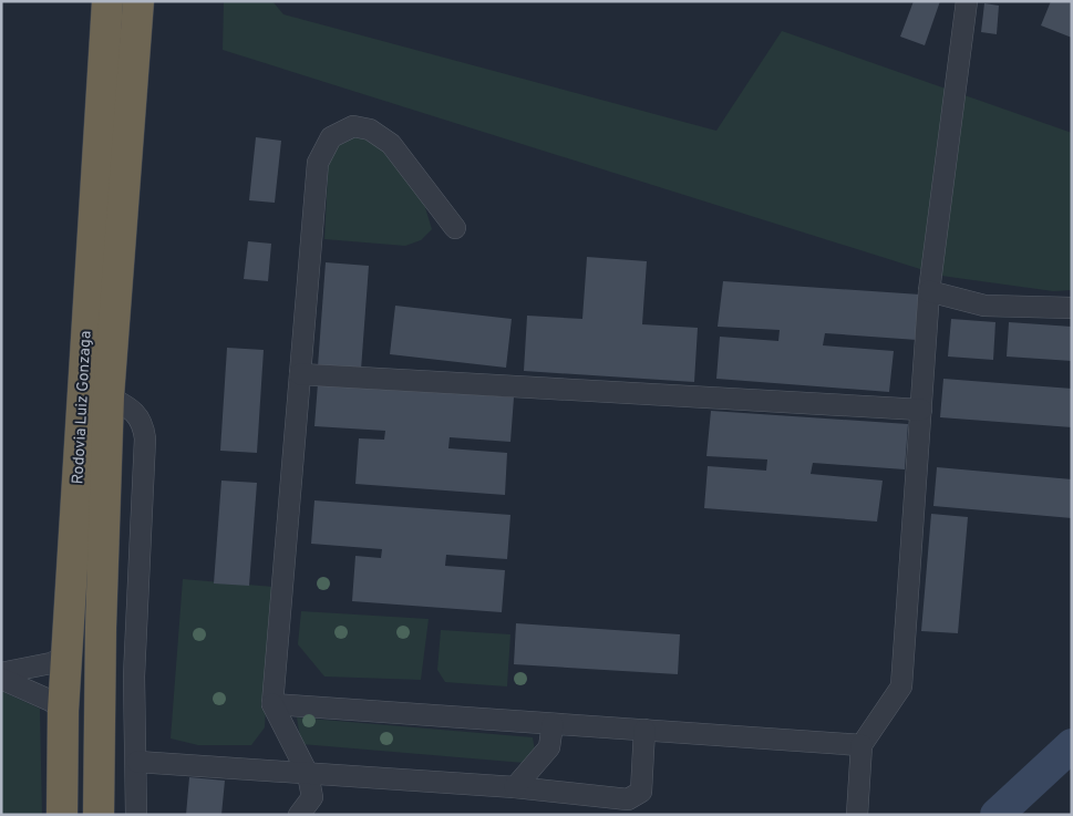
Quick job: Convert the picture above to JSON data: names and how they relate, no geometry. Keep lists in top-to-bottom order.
{
  "streets": {
    "highway": ["Rodovia Luiz Gonzaga"]
  }
}
